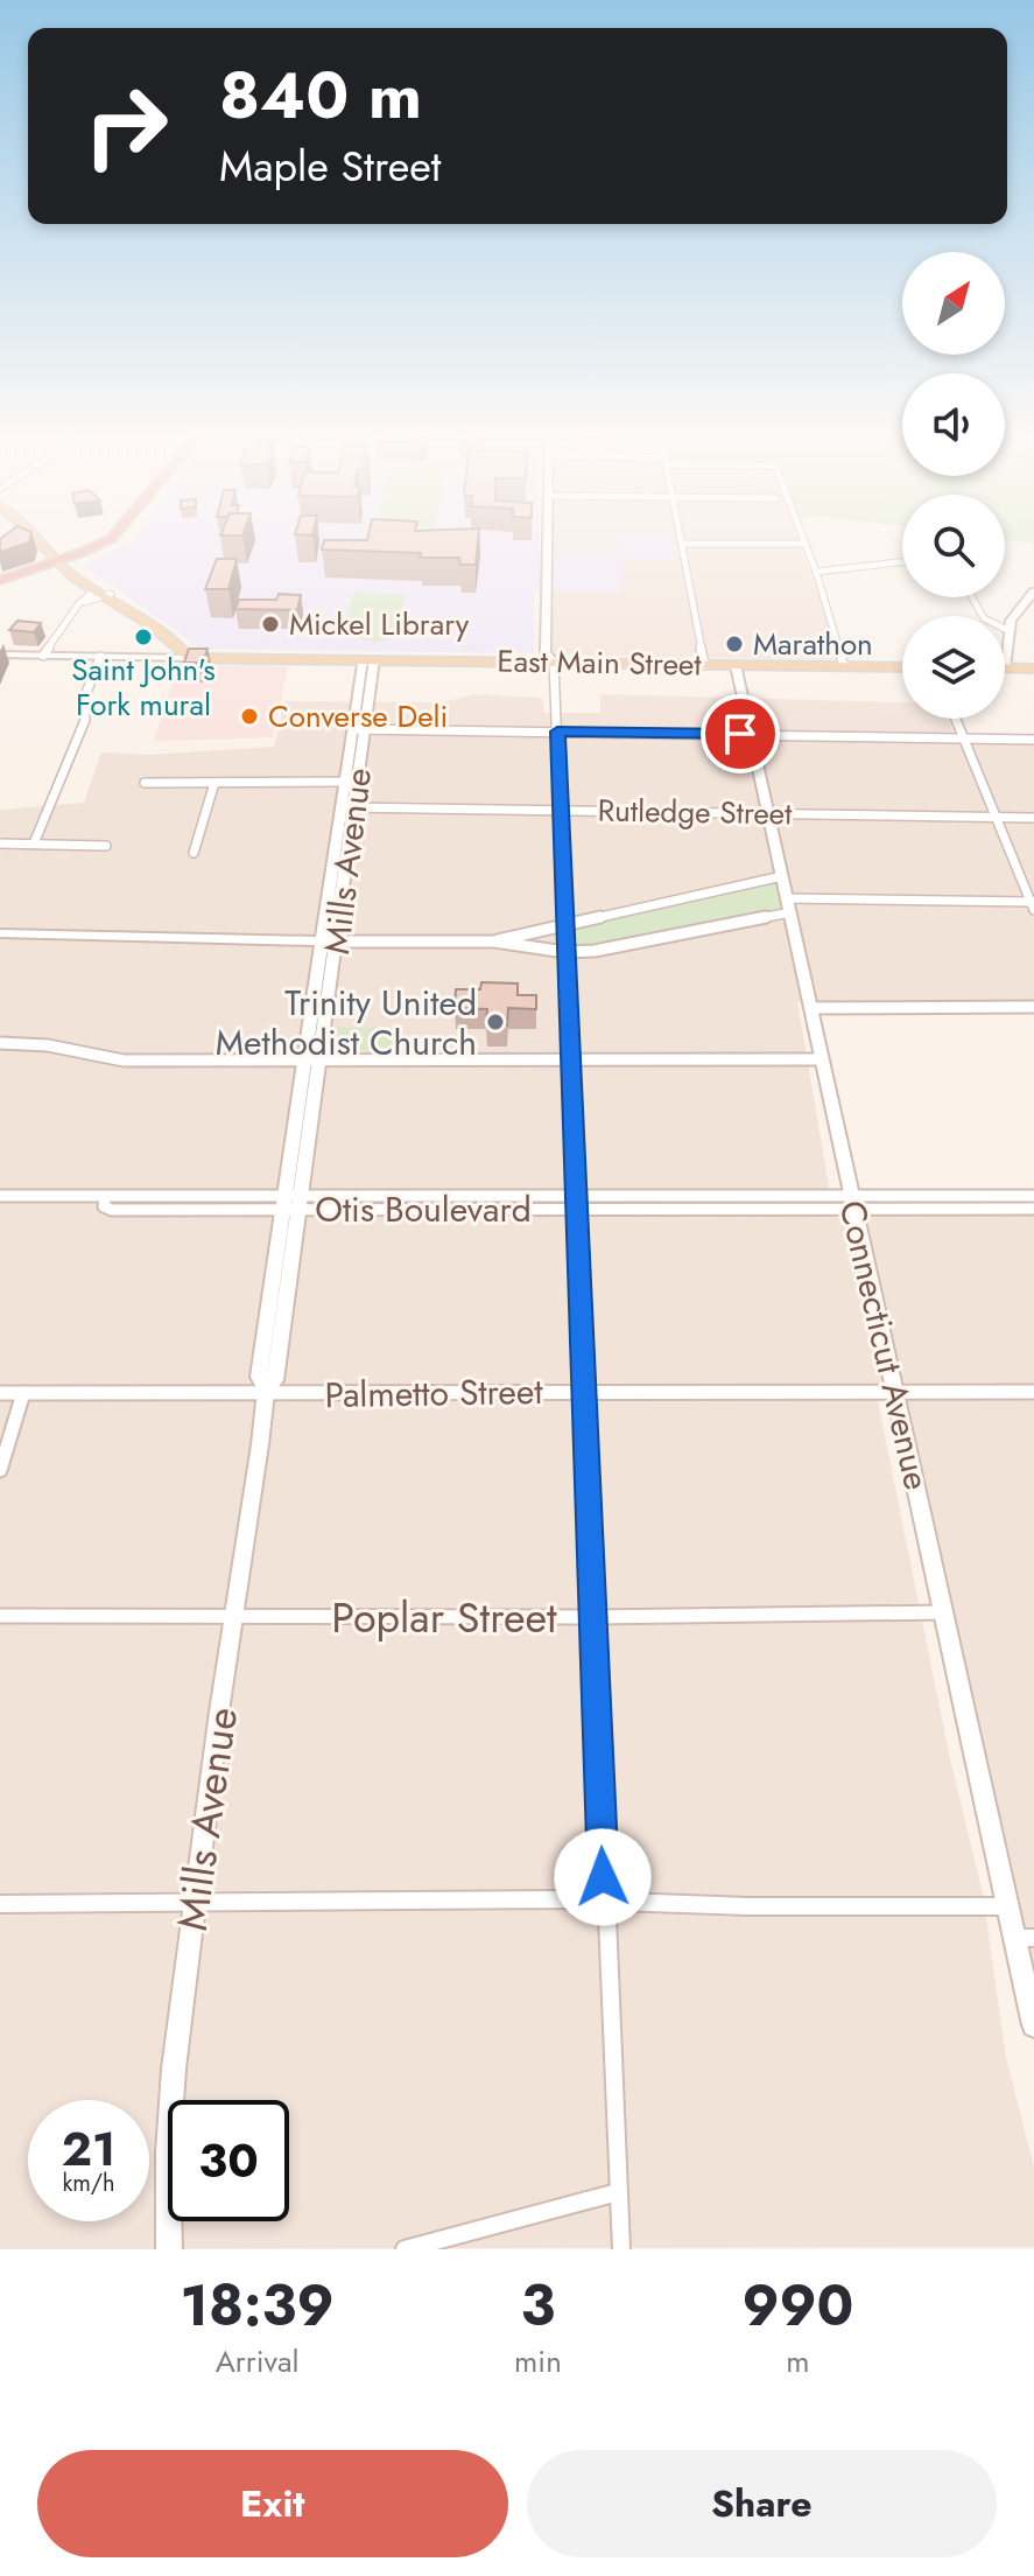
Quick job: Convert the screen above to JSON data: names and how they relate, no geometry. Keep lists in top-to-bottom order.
{
  "streets": {
    "main road": ["East Main Street"],
    "street": [
      "Rutledge Street",
      "Mills Avenue",
      "Otis Boulevard",
      "Connecticut Avenue",
      "Palmetto Street",
      "Poplar Street"
    ]
  },
  "crossings": [
    ["East Main Street", "Mills Avenue"],
    ["East Main Street", "Connecticut Avenue"],
    ["Rutledge Street", "Mills Avenue"],
    ["Rutledge Street", "Connecticut Avenue"],
    ["Mills Avenue", "Otis Boulevard"],
    ["Mills Avenue", "Palmetto Street"],
    ["Mills Avenue", "Poplar Street"],
    ["Otis Boulevard", "Connecticut Avenue"],
    ["Connecticut Avenue", "Palmetto Street"],
    ["Connecticut Avenue", "Poplar Street"]
  ],
  "places": [
    "Mickel Library",
    "Saint John's Fork mural",
    "Marathon",
    "Converse Deli",
    "Trinity United Methodist Church"
  ],
  "north": "top right",
  "page": {
    "turn": ["840 m", "Maple Street"],
    "speed": "21 km/h",
    "limit": "30",
    "eta": [
      "18:39",
      "Arrival",
      "3",
      "min",
      "990",
      "m"
    ],
    "buttons": ["Exit", "Share"]
  }
}
